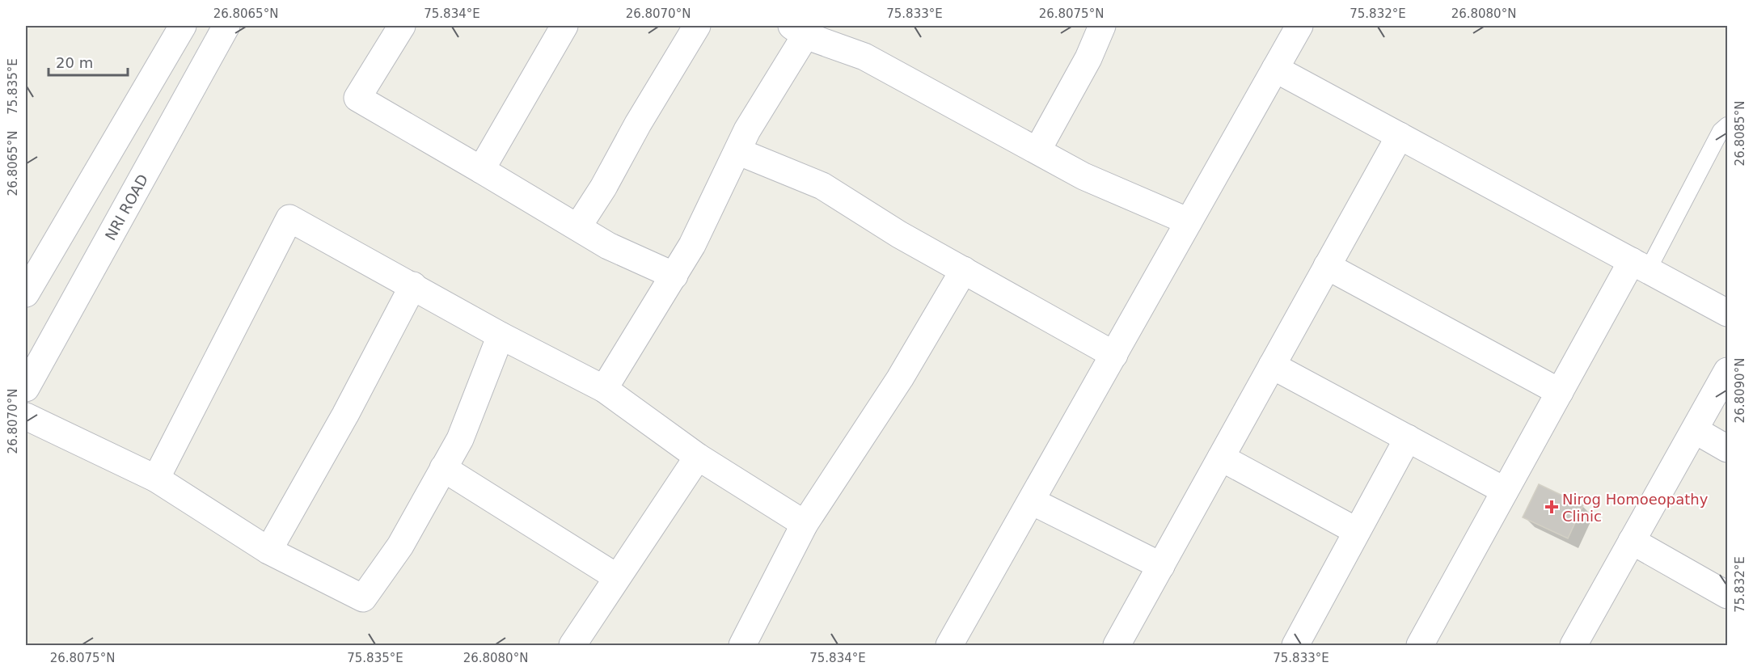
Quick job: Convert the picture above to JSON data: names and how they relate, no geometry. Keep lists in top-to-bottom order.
{
  "streets": {
    "street": ["NRI ROAD"]
  },
  "places": {
    "health": ["Nirog Homoeopathy Clinic"]
  },
  "scale_bar": "20 m",
  "coordinates": [
    "26.8065°N",
    "75.834°E",
    "26.8070°N",
    "75.833°E",
    "26.8075°N",
    "75.832°E",
    "26.8080°N",
    "75.835°E",
    "26.8085°N",
    "26.8090°N"
  ]
}
